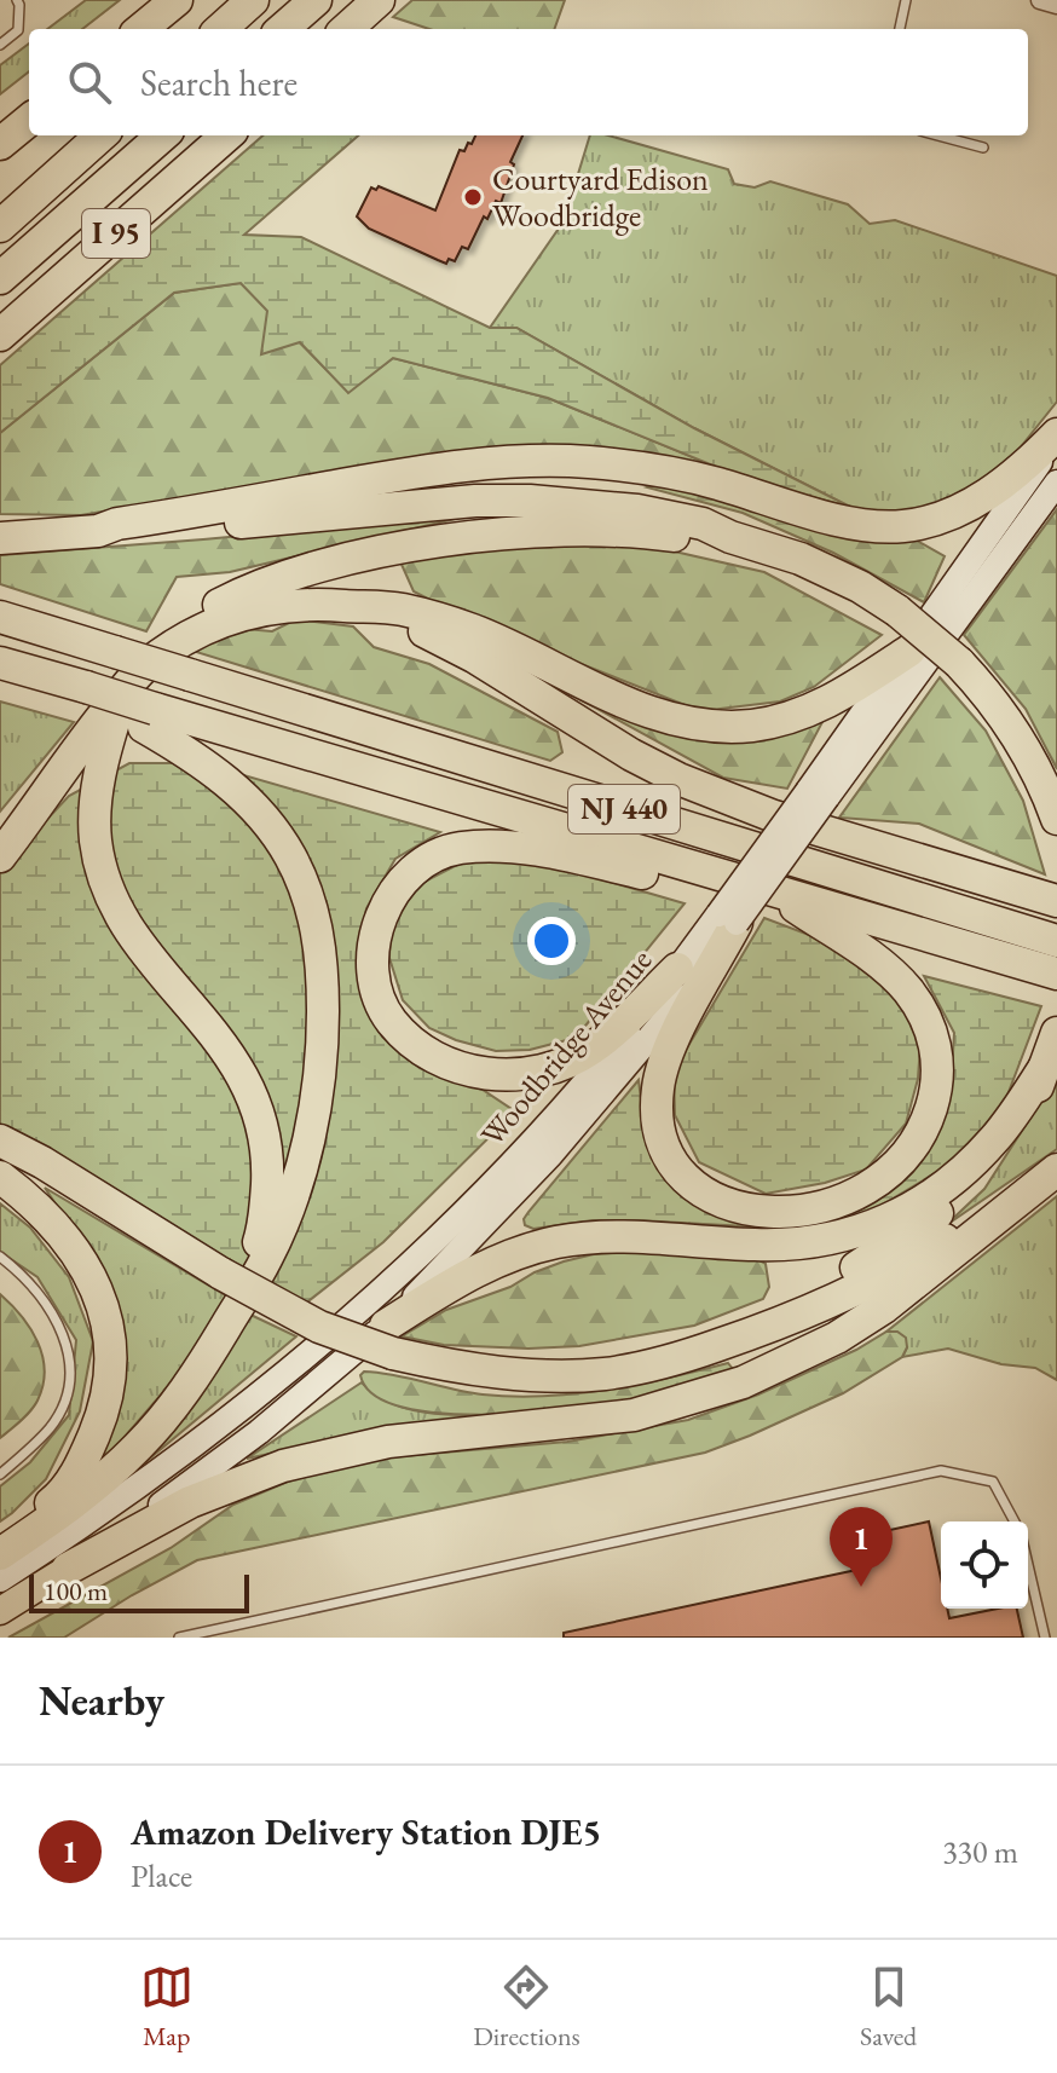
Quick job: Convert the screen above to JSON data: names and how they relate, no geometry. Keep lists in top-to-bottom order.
{
  "streets": {
    "highway": ["I 95", "NJ 440"],
    "main road": ["Woodbridge Avenue"]
  },
  "places": ["Courtyard Edison Woodbridge"],
  "scale_bar": "100 m",
  "page": {
    "search": "Search here",
    "pins": "1",
    "scale": "100 m",
    "heading": "Nearby",
    "list": [
      {
        "mark": "1",
        "name": "Amazon Delivery Station DJE5",
        "note": "Place",
        "value": "330 m"
      }
    ],
    "nav": ["Map", "Directions", "Saved"]
  }
}
